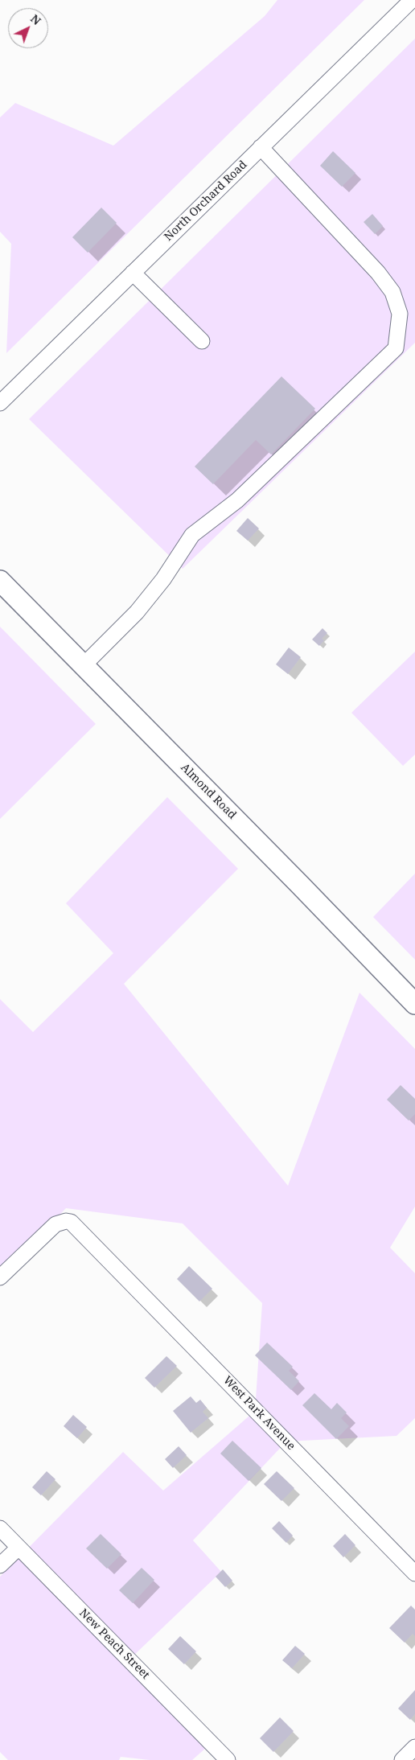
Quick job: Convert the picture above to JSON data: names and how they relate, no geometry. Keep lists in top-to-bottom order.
{
  "streets": {
    "main road": ["Almond Road"],
    "street": ["North Orchard Road", "West Park Avenue", "New Peach Street"]
  },
  "north": "top right"
}
